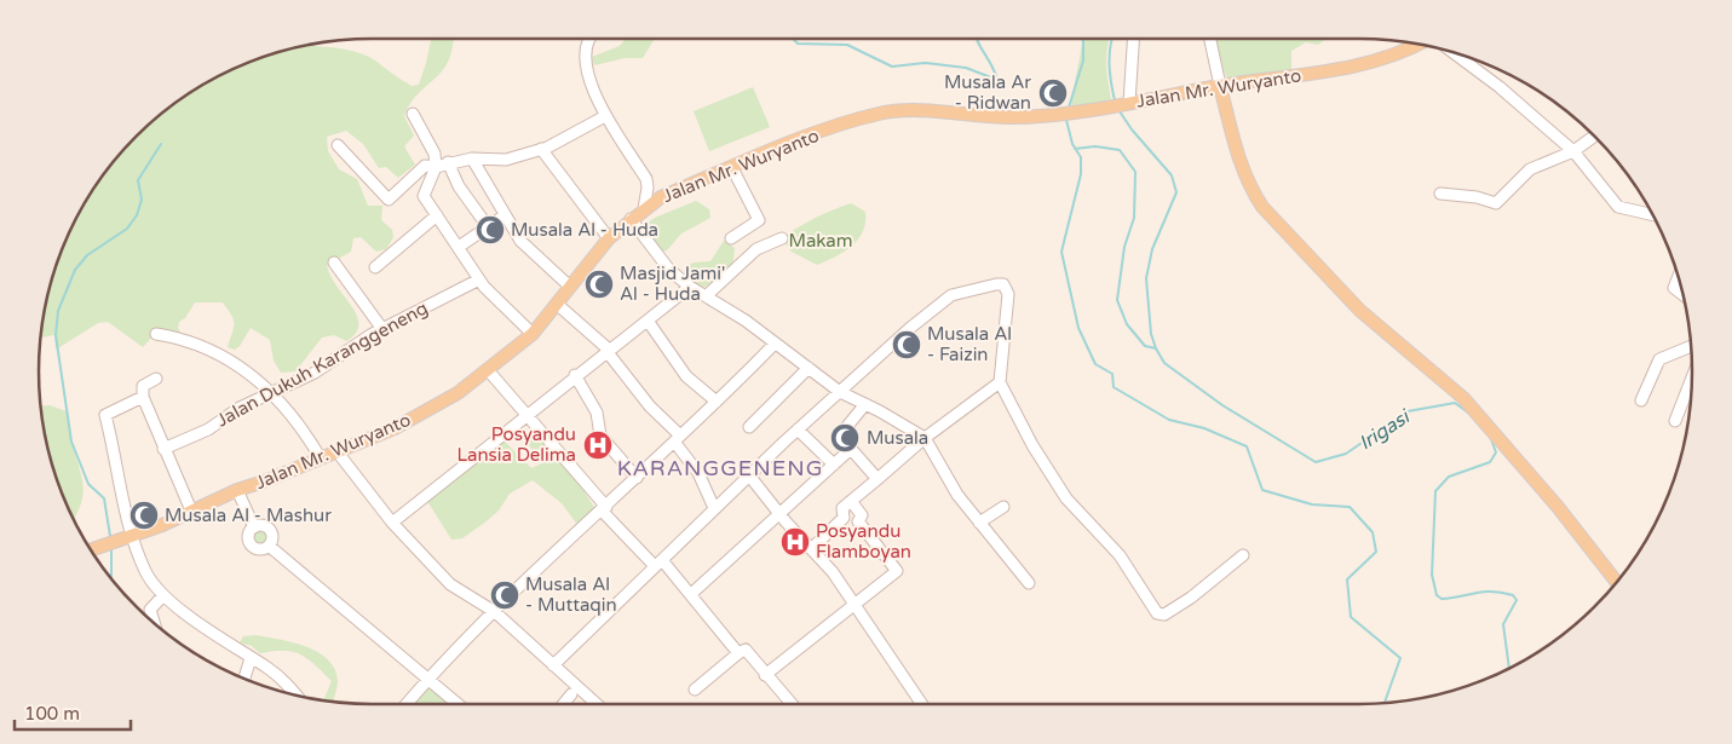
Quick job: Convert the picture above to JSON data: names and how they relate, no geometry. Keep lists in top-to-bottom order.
{
  "streets": {
    "main road": ["Jalan Mr. Wuryanto"],
    "street": ["Jalan Dukuh Karanggeneng"]
  },
  "districts": ["KARANGGENENG"],
  "water": ["Irigasi"],
  "parks": ["Makam"],
  "places": {
    "mosque": [
      "Musala Ar - Ridwan",
      "Musala Al - Huda",
      "Masjid Jami' Al - Huda",
      "Musala Al - Faizin",
      "Musala",
      "Musala Al - Mashur",
      "Musala Al - Muttaqin"
    ],
    "hospital": ["Posyandu Lansia Delima", "Posyandu Flamboyan"]
  },
  "scale_bar": "100 m"
}
